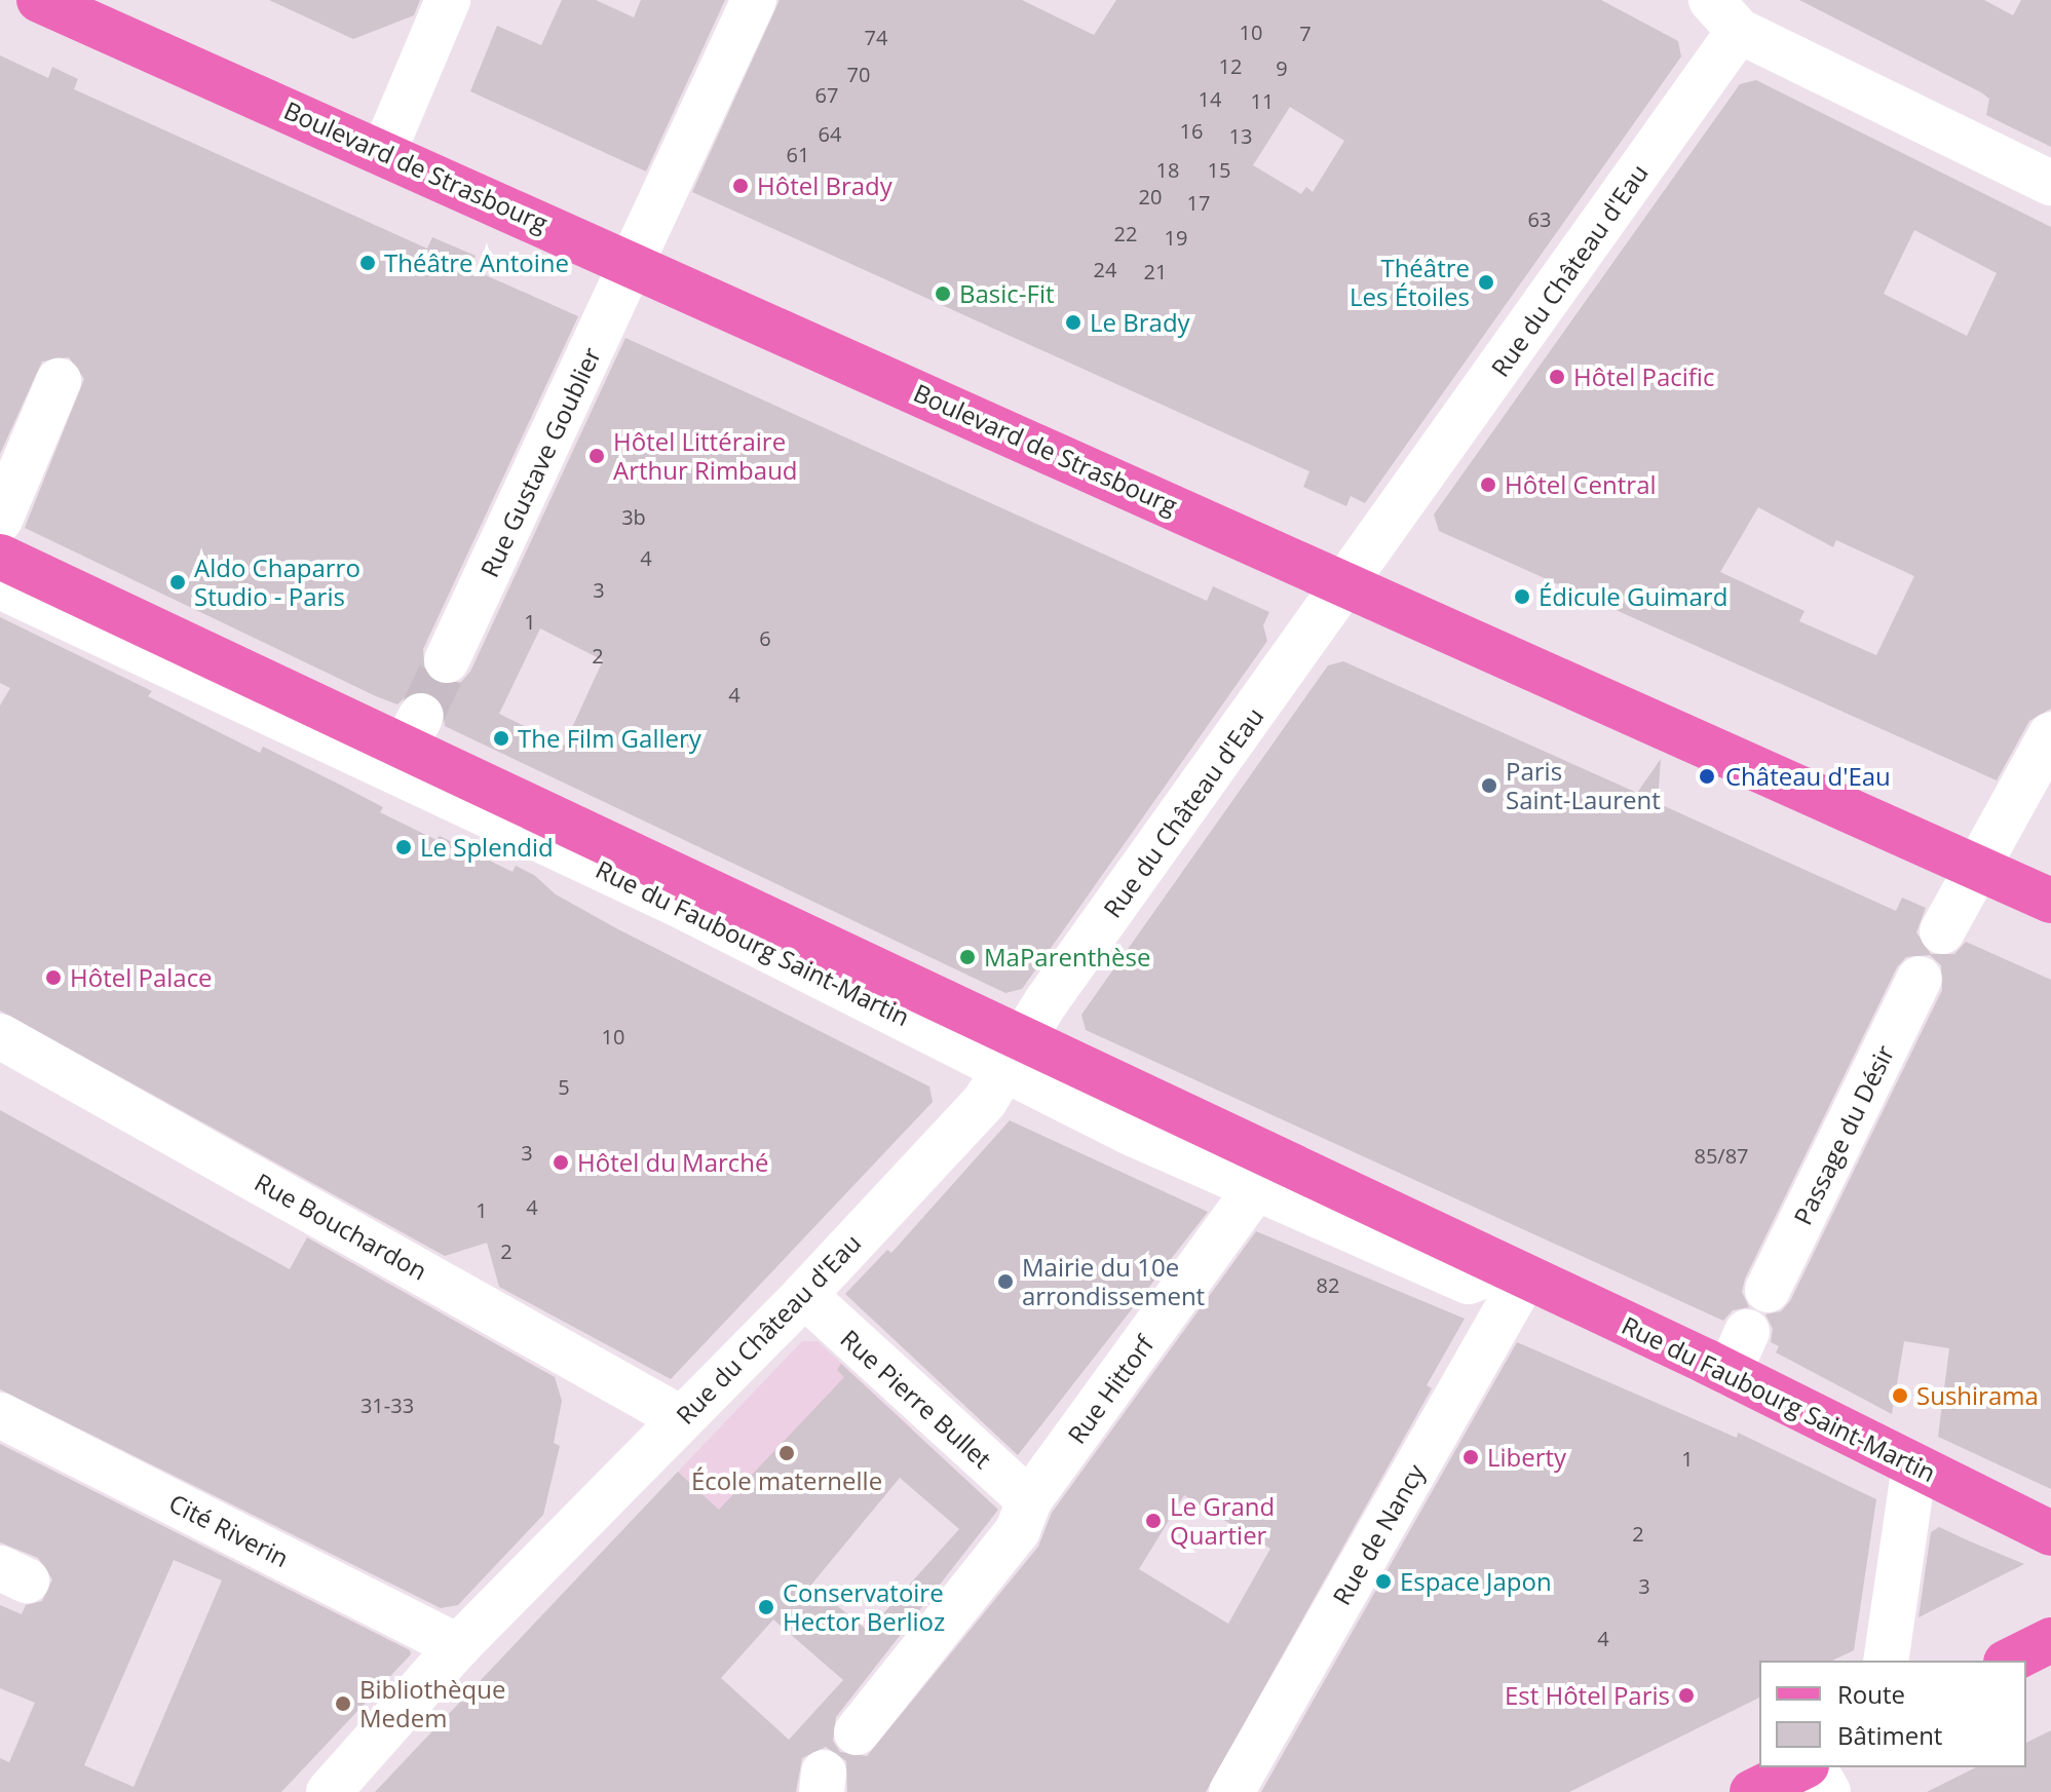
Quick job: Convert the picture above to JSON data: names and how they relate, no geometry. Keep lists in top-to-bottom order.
{
  "streets": {
    "main road": ["Boulevard de Strasbourg", "Rue du Faubourg Saint-Martin"],
    "street": [
      "Rue du Château d'Eau",
      "Rue Gustave Goublier",
      "Passage du Désir",
      "Rue Bouchardon",
      "Rue Hittorf",
      "Rue Pierre Bullet",
      "Cité Riverin",
      "Rue de Nancy"
    ]
  },
  "crossings": [
    ["Boulevard de Strasbourg", "Rue du Château d'Eau"],
    ["Boulevard de Strasbourg", "Rue Gustave Goublier"],
    ["Rue du Château d'Eau", "Rue du Faubourg Saint-Martin"],
    ["Rue du Château d'Eau", "Rue Bouchardon"],
    ["Rue du Château d'Eau", "Rue Pierre Bullet"],
    ["Rue du Château d'Eau", "Cité Riverin"],
    ["Rue du Faubourg Saint-Martin", "Rue Hittorf"],
    ["Rue du Faubourg Saint-Martin", "Rue de Nancy"],
    ["Rue Hittorf", "Rue Pierre Bullet"]
  ],
  "places": [
    "Hôtel Brady",
    "Théâtre Antoine",
    "Théâtre Les Étoiles",
    "Basic-Fit",
    "Le Brady",
    "Hôtel Pacific",
    "Hôtel Littéraire Arthur Rimbaud",
    "Hôtel Central",
    "Aldo Chaparro Studio - Paris",
    "Édicule Guimard",
    "The Film Gallery",
    "Château d'Eau",
    "Paris Saint-Laurent",
    "Le Splendid",
    "MaParenthèse",
    "Hôtel Palace",
    "Hôtel du Marché",
    "Mairie du 10e arrondissement",
    "Sushirama",
    "École maternelle",
    "Liberty",
    "Le Grand Quartier",
    "Espace Japon",
    "Conservatoire Hector Berlioz",
    "Est Hôtel Paris",
    "Bibliothèque Medem"
  ],
  "house_numbers": [
    "10",
    "7",
    "74",
    "12",
    "9",
    "70",
    "67",
    "14",
    "11",
    "16",
    "64",
    "13",
    "61",
    "18",
    "15",
    "20",
    "17",
    "63",
    "22",
    "19",
    "24",
    "21",
    "3b",
    "4",
    "3",
    "1",
    "6",
    "2",
    "4",
    "10",
    "5",
    "3",
    "85/87",
    "4",
    "1",
    "2",
    "82",
    "31-33",
    "1",
    "2",
    "3",
    "4"
  ],
  "legend": ["Route", "Bâtiment"]
}
